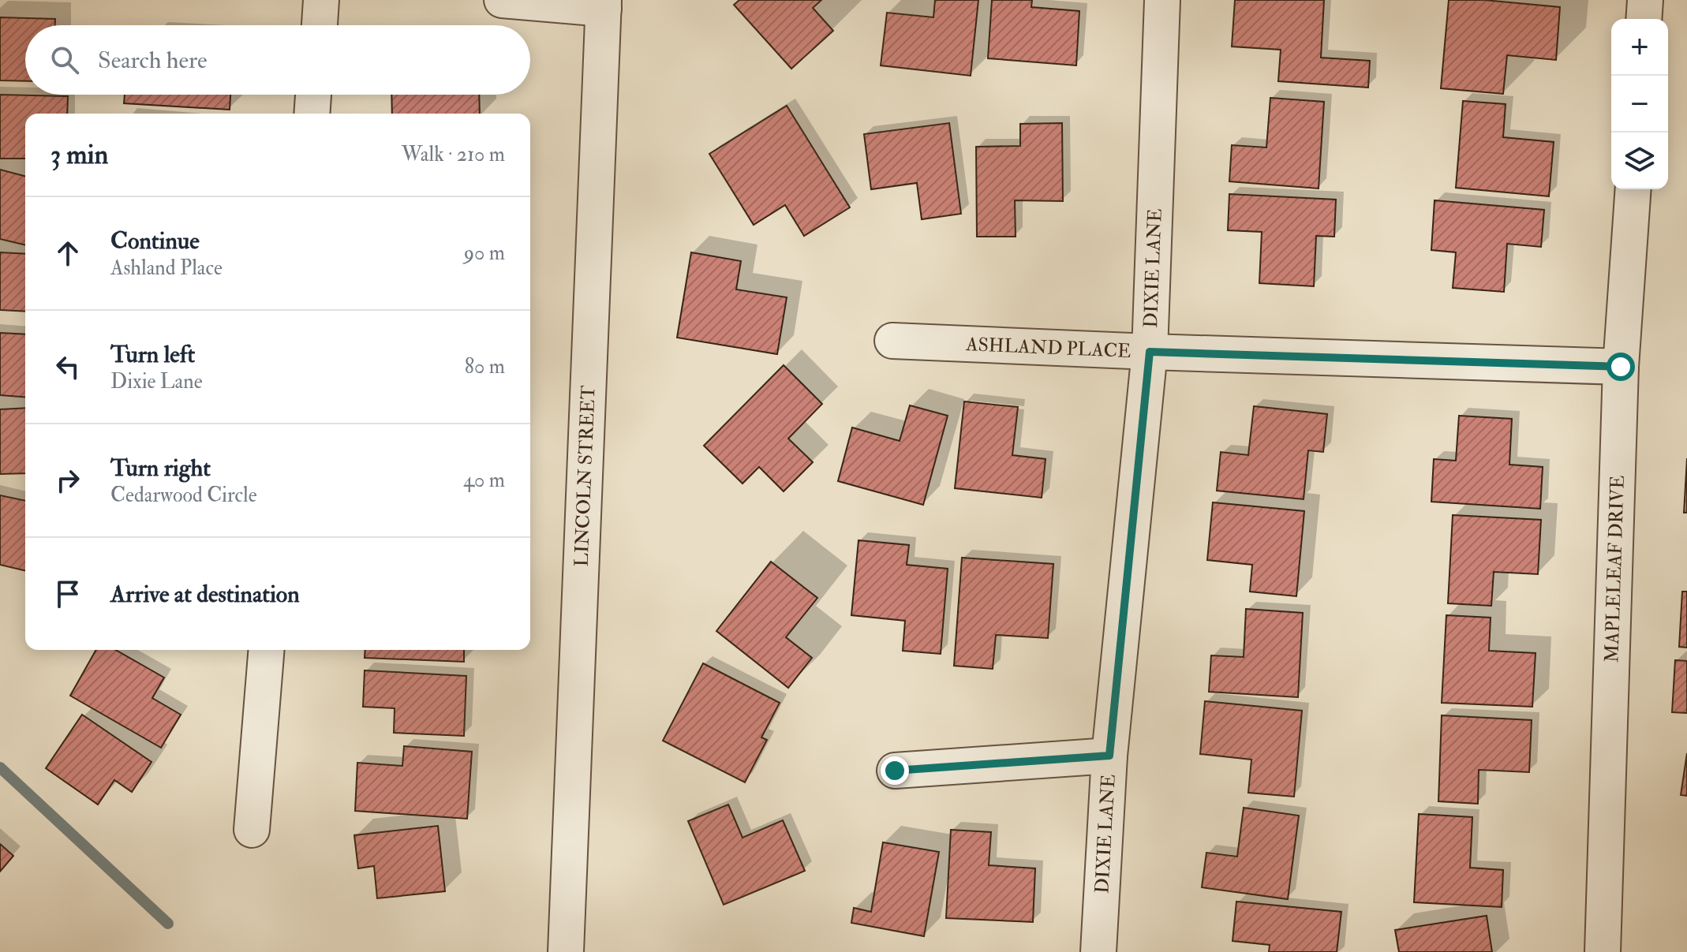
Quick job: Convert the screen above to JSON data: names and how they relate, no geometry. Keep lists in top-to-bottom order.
{
  "streets": {
    "street": [
      "DIXIE LANE",
      "ASHLAND PLACE",
      "LINCOLN STREET",
      "MAPLELEAF DRIVE"
    ]
  },
  "crossings": [
    ["DIXIE LANE", "ASHLAND PLACE"],
    ["ASHLAND PLACE", "MAPLELEAF DRIVE"]
  ],
  "page": {
    "map_buttons": ["+", "−"],
    "search": "Search here",
    "heading": ["3 min", "Walk · 210 m"],
    "list": [
      ["Continue", "Ashland Place", "90 m"],
      ["Turn left", "Dixie Lane", "80 m"],
      ["Turn right", "Cedarwood Circle", "40 m"],
      "Arrive at destination"
    ]
  }
}
